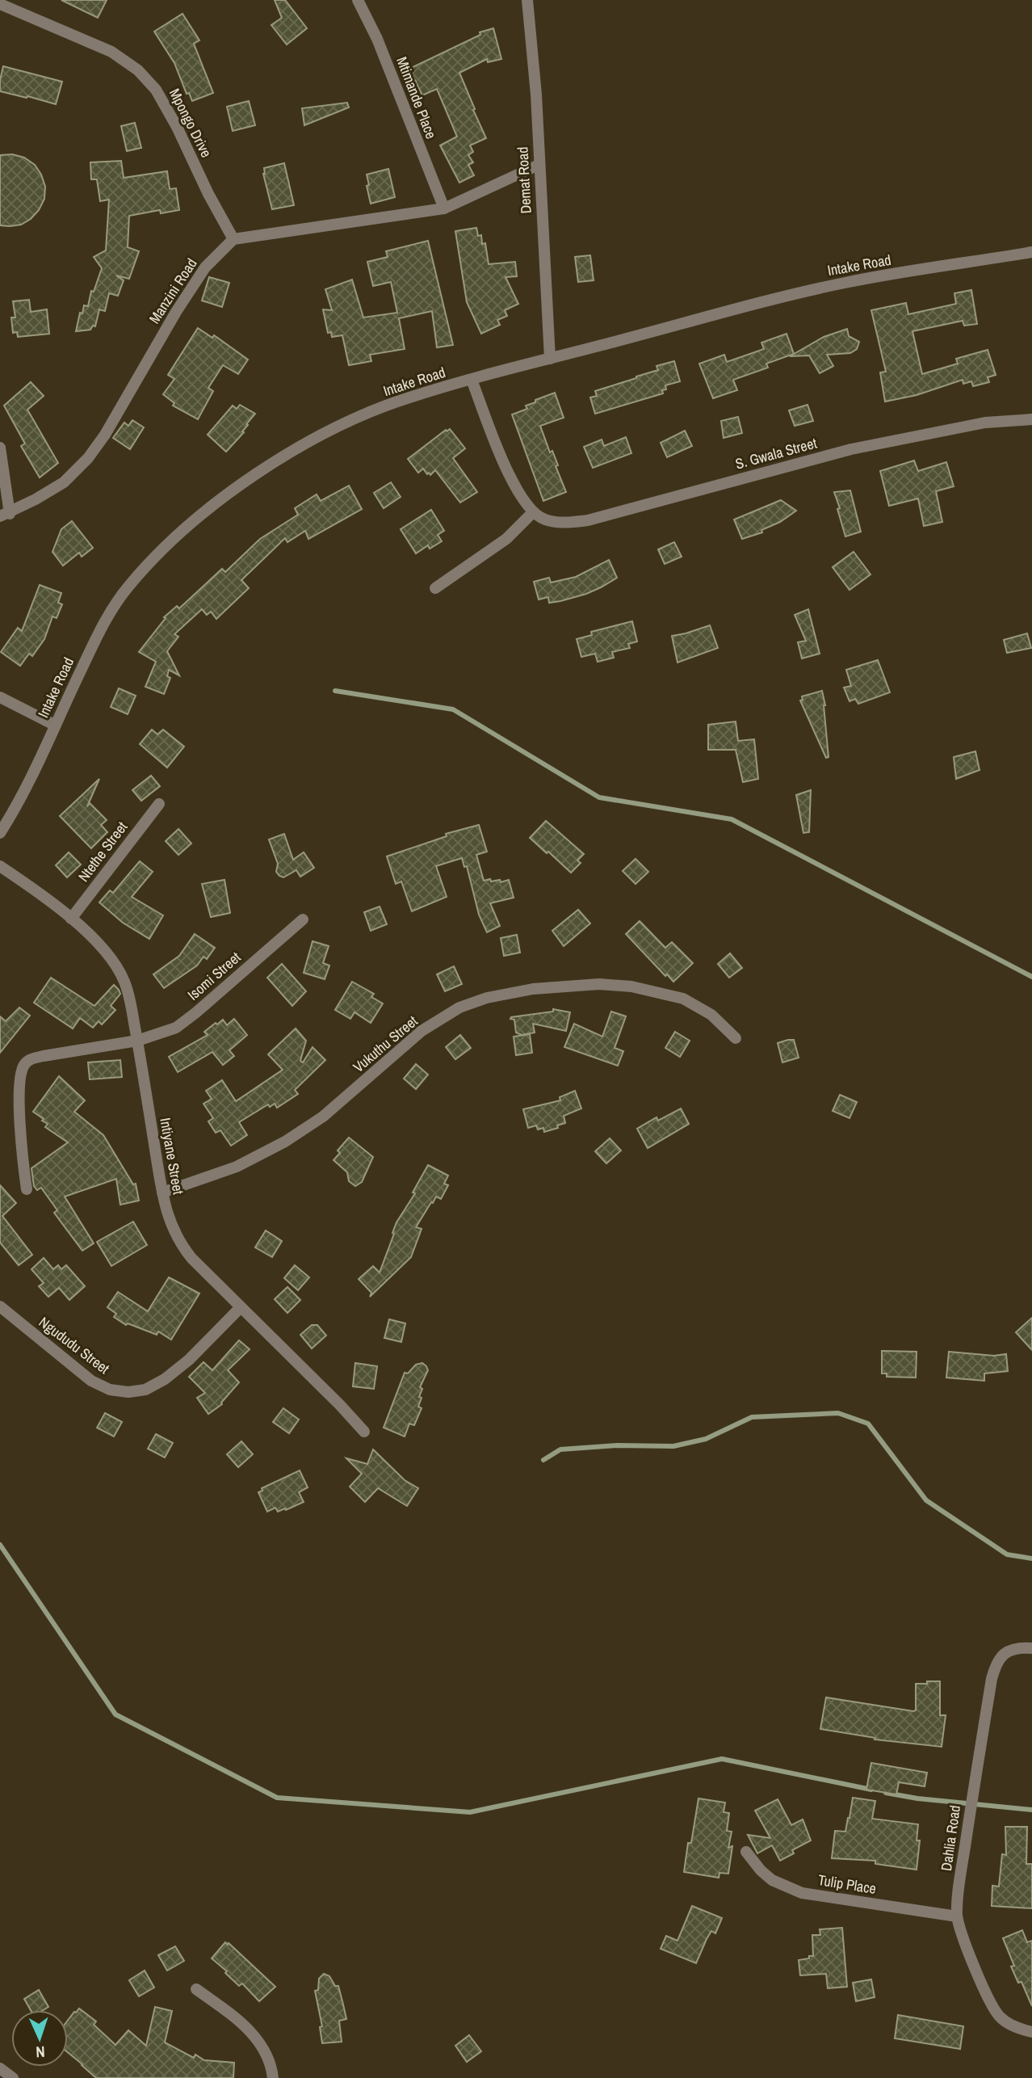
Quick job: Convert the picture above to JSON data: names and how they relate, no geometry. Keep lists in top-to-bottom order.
{
  "streets": {
    "street": [
      "Mtimande Place",
      "Mpongo Drive",
      "Demat Road",
      "Intake Road",
      "Manzini Road",
      "S. Gwala Street",
      "Ntethe Street",
      "Isomi Street",
      "Vukuthu Street",
      "Intiyane Street",
      "Ngududu Street",
      "Dahlia Road",
      "Tulip Place"
    ]
  },
  "crossings": [
    ["Mpongo Drive", "Manzini Road"],
    ["Demat Road", "Intake Road"],
    ["Ntethe Street", "Intiyane Street"],
    ["Isomi Street", "Intiyane Street"],
    ["Vukuthu Street", "Intiyane Street"],
    ["Intiyane Street", "Ngududu Street"],
    ["Dahlia Road", "Tulip Place"]
  ],
  "north": "bottom"
}
